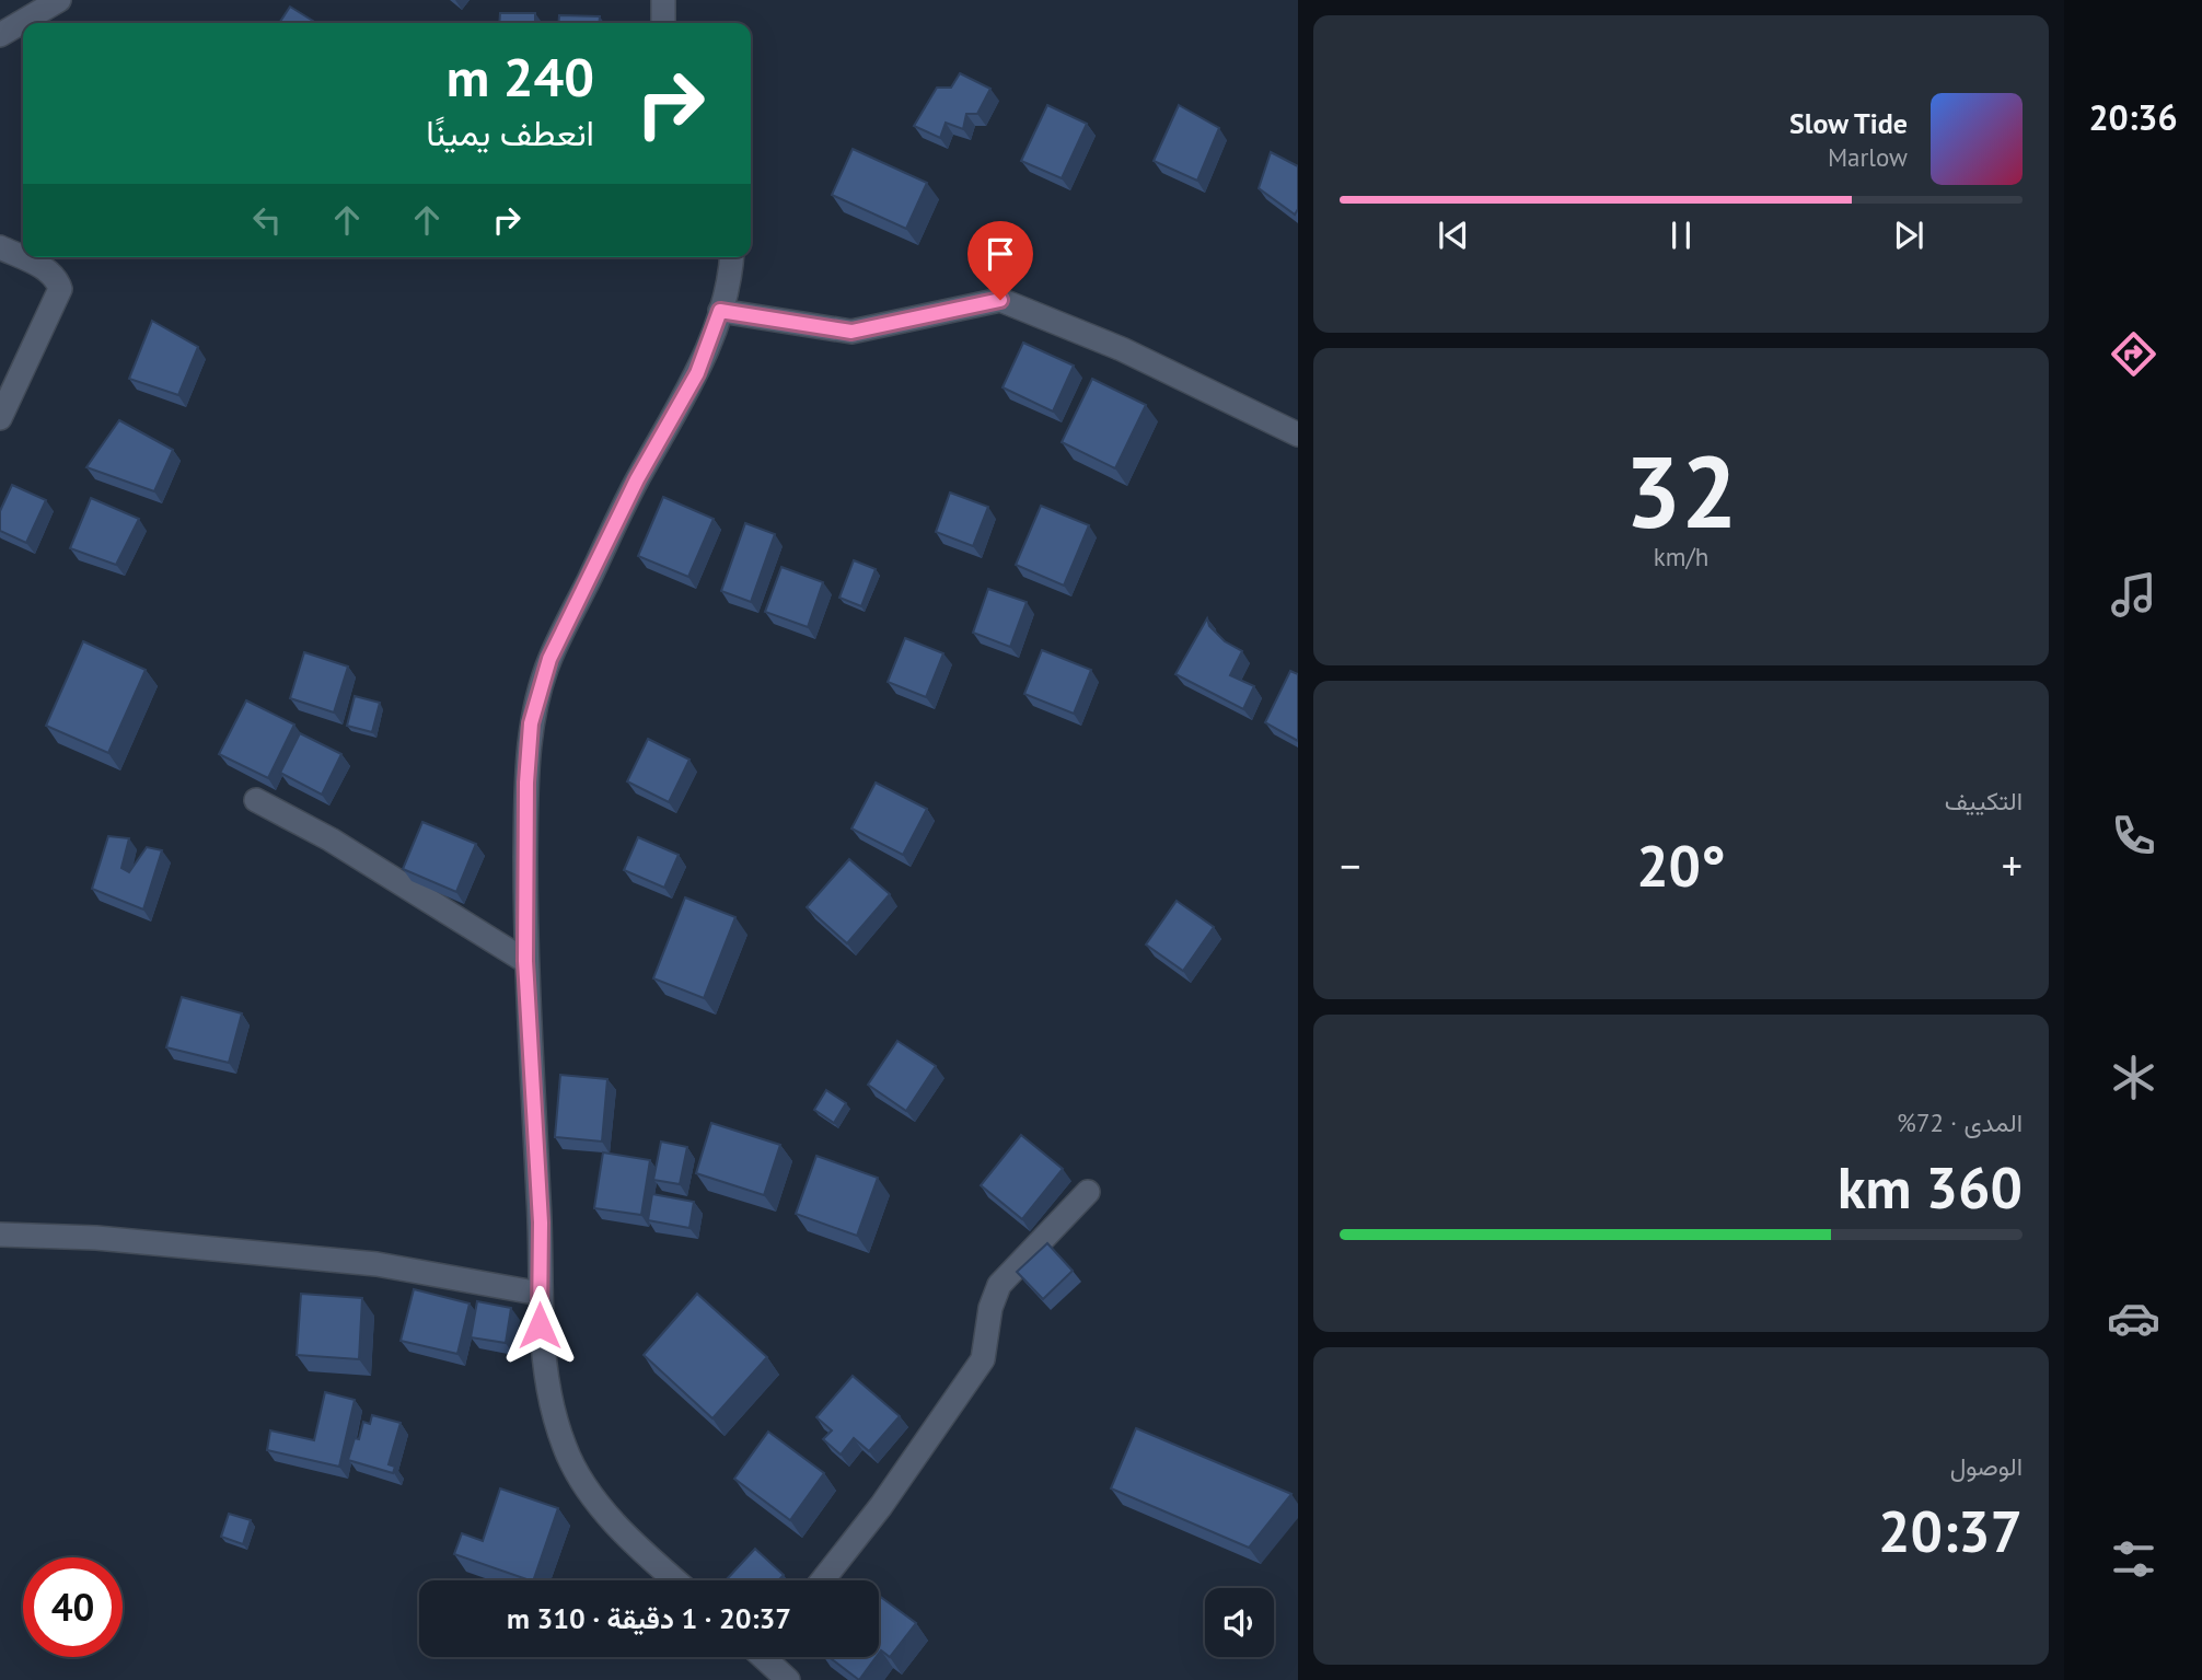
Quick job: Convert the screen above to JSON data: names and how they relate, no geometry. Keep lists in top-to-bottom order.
{
  "page": {
    "tabs": "20:36",
    "turn": ["240 m", "انعطف يمينًا"],
    "song": ["Slow Tide", "Marlow"],
    "tile": [
      ["32", "km/h"],
      "التكييف",
      ["المدى · 72%", "360 km"],
      ["الوصول", "20:37"]
    ],
    "heat": ["−", "20°", "+"],
    "limit": "40",
    "trip": "20:37 · 1 دقيقة · 310 m"
  }
}
